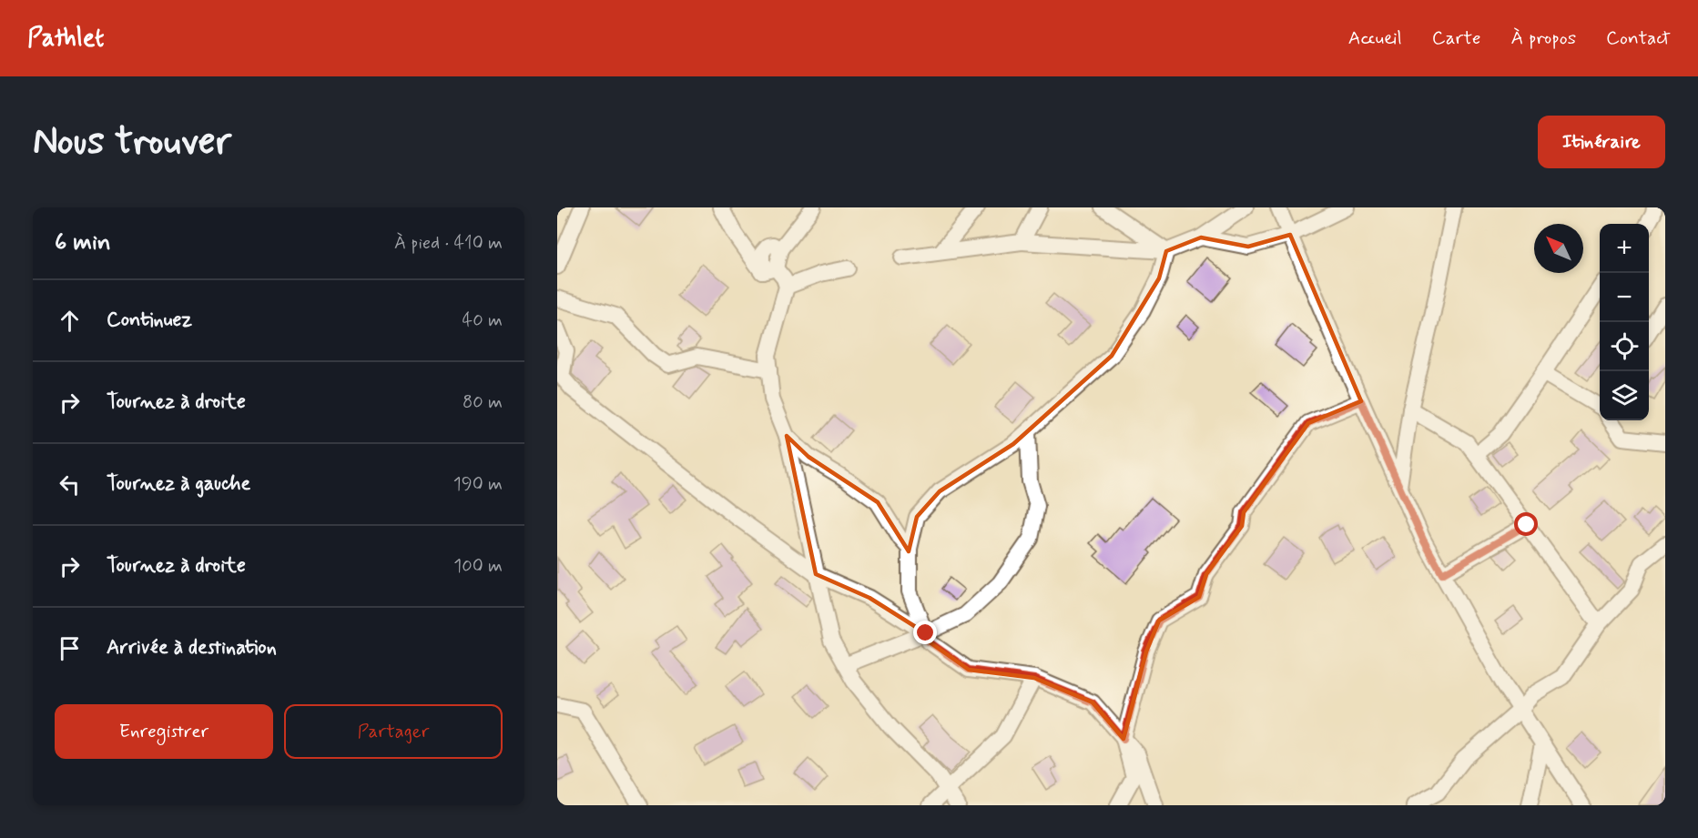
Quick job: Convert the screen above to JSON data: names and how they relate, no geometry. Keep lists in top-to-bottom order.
{
  "north": "top left",
  "page": {
    "header": "Pathlet",
    "nav": [
      "Accueil",
      "Carte",
      "À propos",
      "Contact"
    ],
    "buttons": [
      "Itinéraire",
      ["Enregistrer", "Partager"]
    ],
    "title": "Nous trouver",
    "heading": ["6 min", "À pied · 410 m"],
    "map_buttons": ["+", "−"],
    "list": [
      ["Continuez", "40 m"],
      ["Tournez à droite", "80 m"],
      ["Tournez à gauche", "190 m"],
      ["Tournez à droite", "100 m"],
      "Arrivée à destination"
    ]
  }
}
